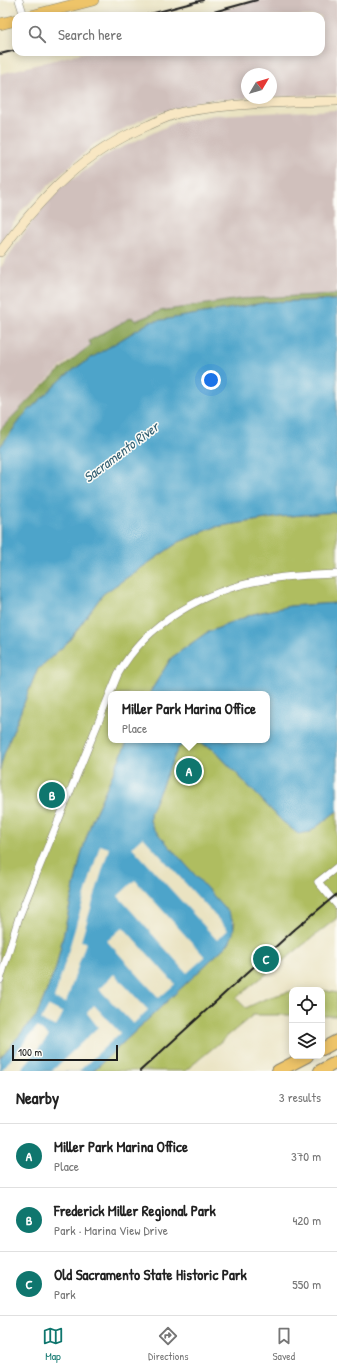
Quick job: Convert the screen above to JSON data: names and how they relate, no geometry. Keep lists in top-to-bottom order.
{
  "water": ["Sacramento River"],
  "scale_bar": "100 m",
  "north": "top right",
  "page": {
    "search": "Search here",
    "popup": ["Miller Park Marina Office", "Place"],
    "pins": ["A", "B", "C"],
    "scale": "100 m",
    "heading": ["Nearby", "3 results"],
    "list": [
      {
        "mark": "A",
        "name": "Miller Park Marina Office",
        "note": "Place",
        "value": "370 m"
      },
      {
        "mark": "B",
        "name": "Frederick Miller Regional Park",
        "note": "Park · Marina View Drive",
        "value": "420 m"
      },
      {
        "mark": "C",
        "name": "Old Sacramento State Historic Park",
        "note": "Park",
        "value": "550 m"
      }
    ],
    "nav": ["Map", "Directions", "Saved"]
  }
}
